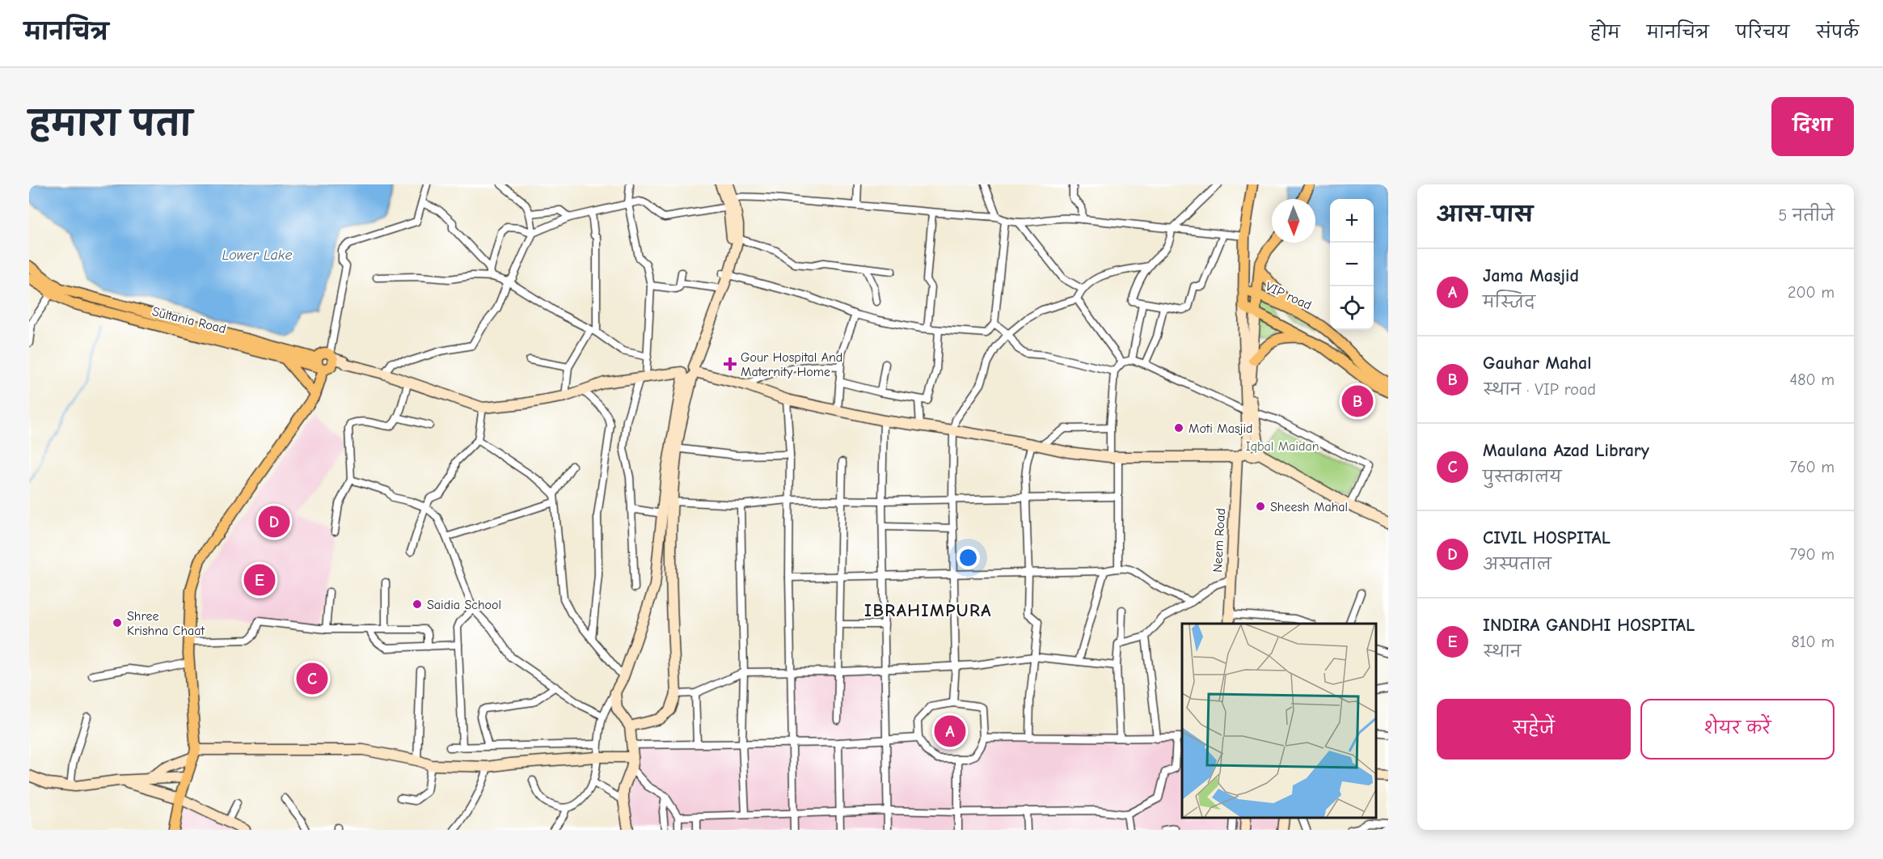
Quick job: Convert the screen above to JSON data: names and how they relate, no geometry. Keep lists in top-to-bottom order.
{
  "streets": {
    "main road": ["VIP road", "Sultania Road", "Neem Road"]
  },
  "districts": ["IBRAHIMPURA"],
  "water": ["Lower Lake"],
  "parks": ["Iqbal Maidan"],
  "places": {
    "health": ["Gour Hospital And Maternity Home"],
    "other": [
      "Moti Masjid",
      "Sheesh Mahal",
      "Saidia School",
      "Shree Krishna Chaat"
    ]
  },
  "north": "bottom",
  "page": {
    "header": "मानचित्र",
    "nav": [
      "होम",
      "मानचित्र",
      "परिचय",
      "संपर्क"
    ],
    "title": "हमारा पता",
    "buttons": [
      "दिशा",
      ["सहेजें", "शेयर करें"]
    ],
    "heading": ["आस-पास", "5 नतीजे"],
    "map_buttons": ["+", "−"],
    "list": [
      {
        "mark": "A",
        "name": "Jama Masjid",
        "note": "मस्जिद",
        "value": "200 m"
      },
      {
        "mark": "B",
        "name": "Gauhar Mahal",
        "note": "स्थान · VIP road",
        "value": "480 m"
      },
      {
        "mark": "C",
        "name": "Maulana Azad Library",
        "note": "पुस्तकालय",
        "value": "760 m"
      },
      {
        "mark": "D",
        "name": "CIVIL HOSPITAL",
        "note": "अस्पताल",
        "value": "790 m"
      },
      {
        "mark": "E",
        "name": "INDIRA GANDHI HOSPITAL",
        "note": "स्थान",
        "value": "810 m"
      }
    ],
    "pins": [
      "B",
      "D",
      "E",
      "C",
      "A"
    ]
  }
}
